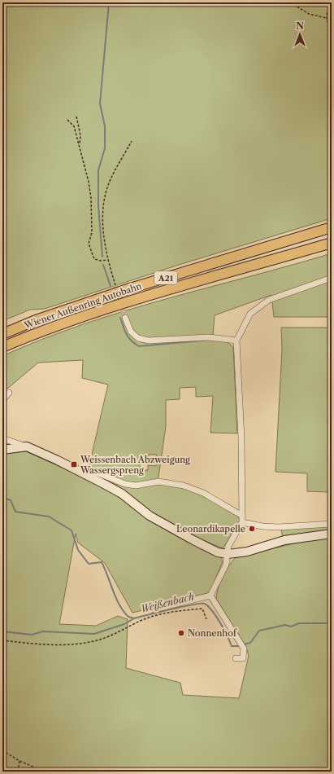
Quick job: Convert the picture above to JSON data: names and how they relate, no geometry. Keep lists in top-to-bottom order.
{
  "streets": {
    "highway": ["A21", "Wiener Außenring Autobahn"]
  },
  "water": ["Weißenbach"],
  "places": {
    "transit": ["Weissenbach Abzweigung Wassergspreng"],
    "other": ["Leonardikapelle", "Nonnenhof"]
  },
  "north": "top"
}
